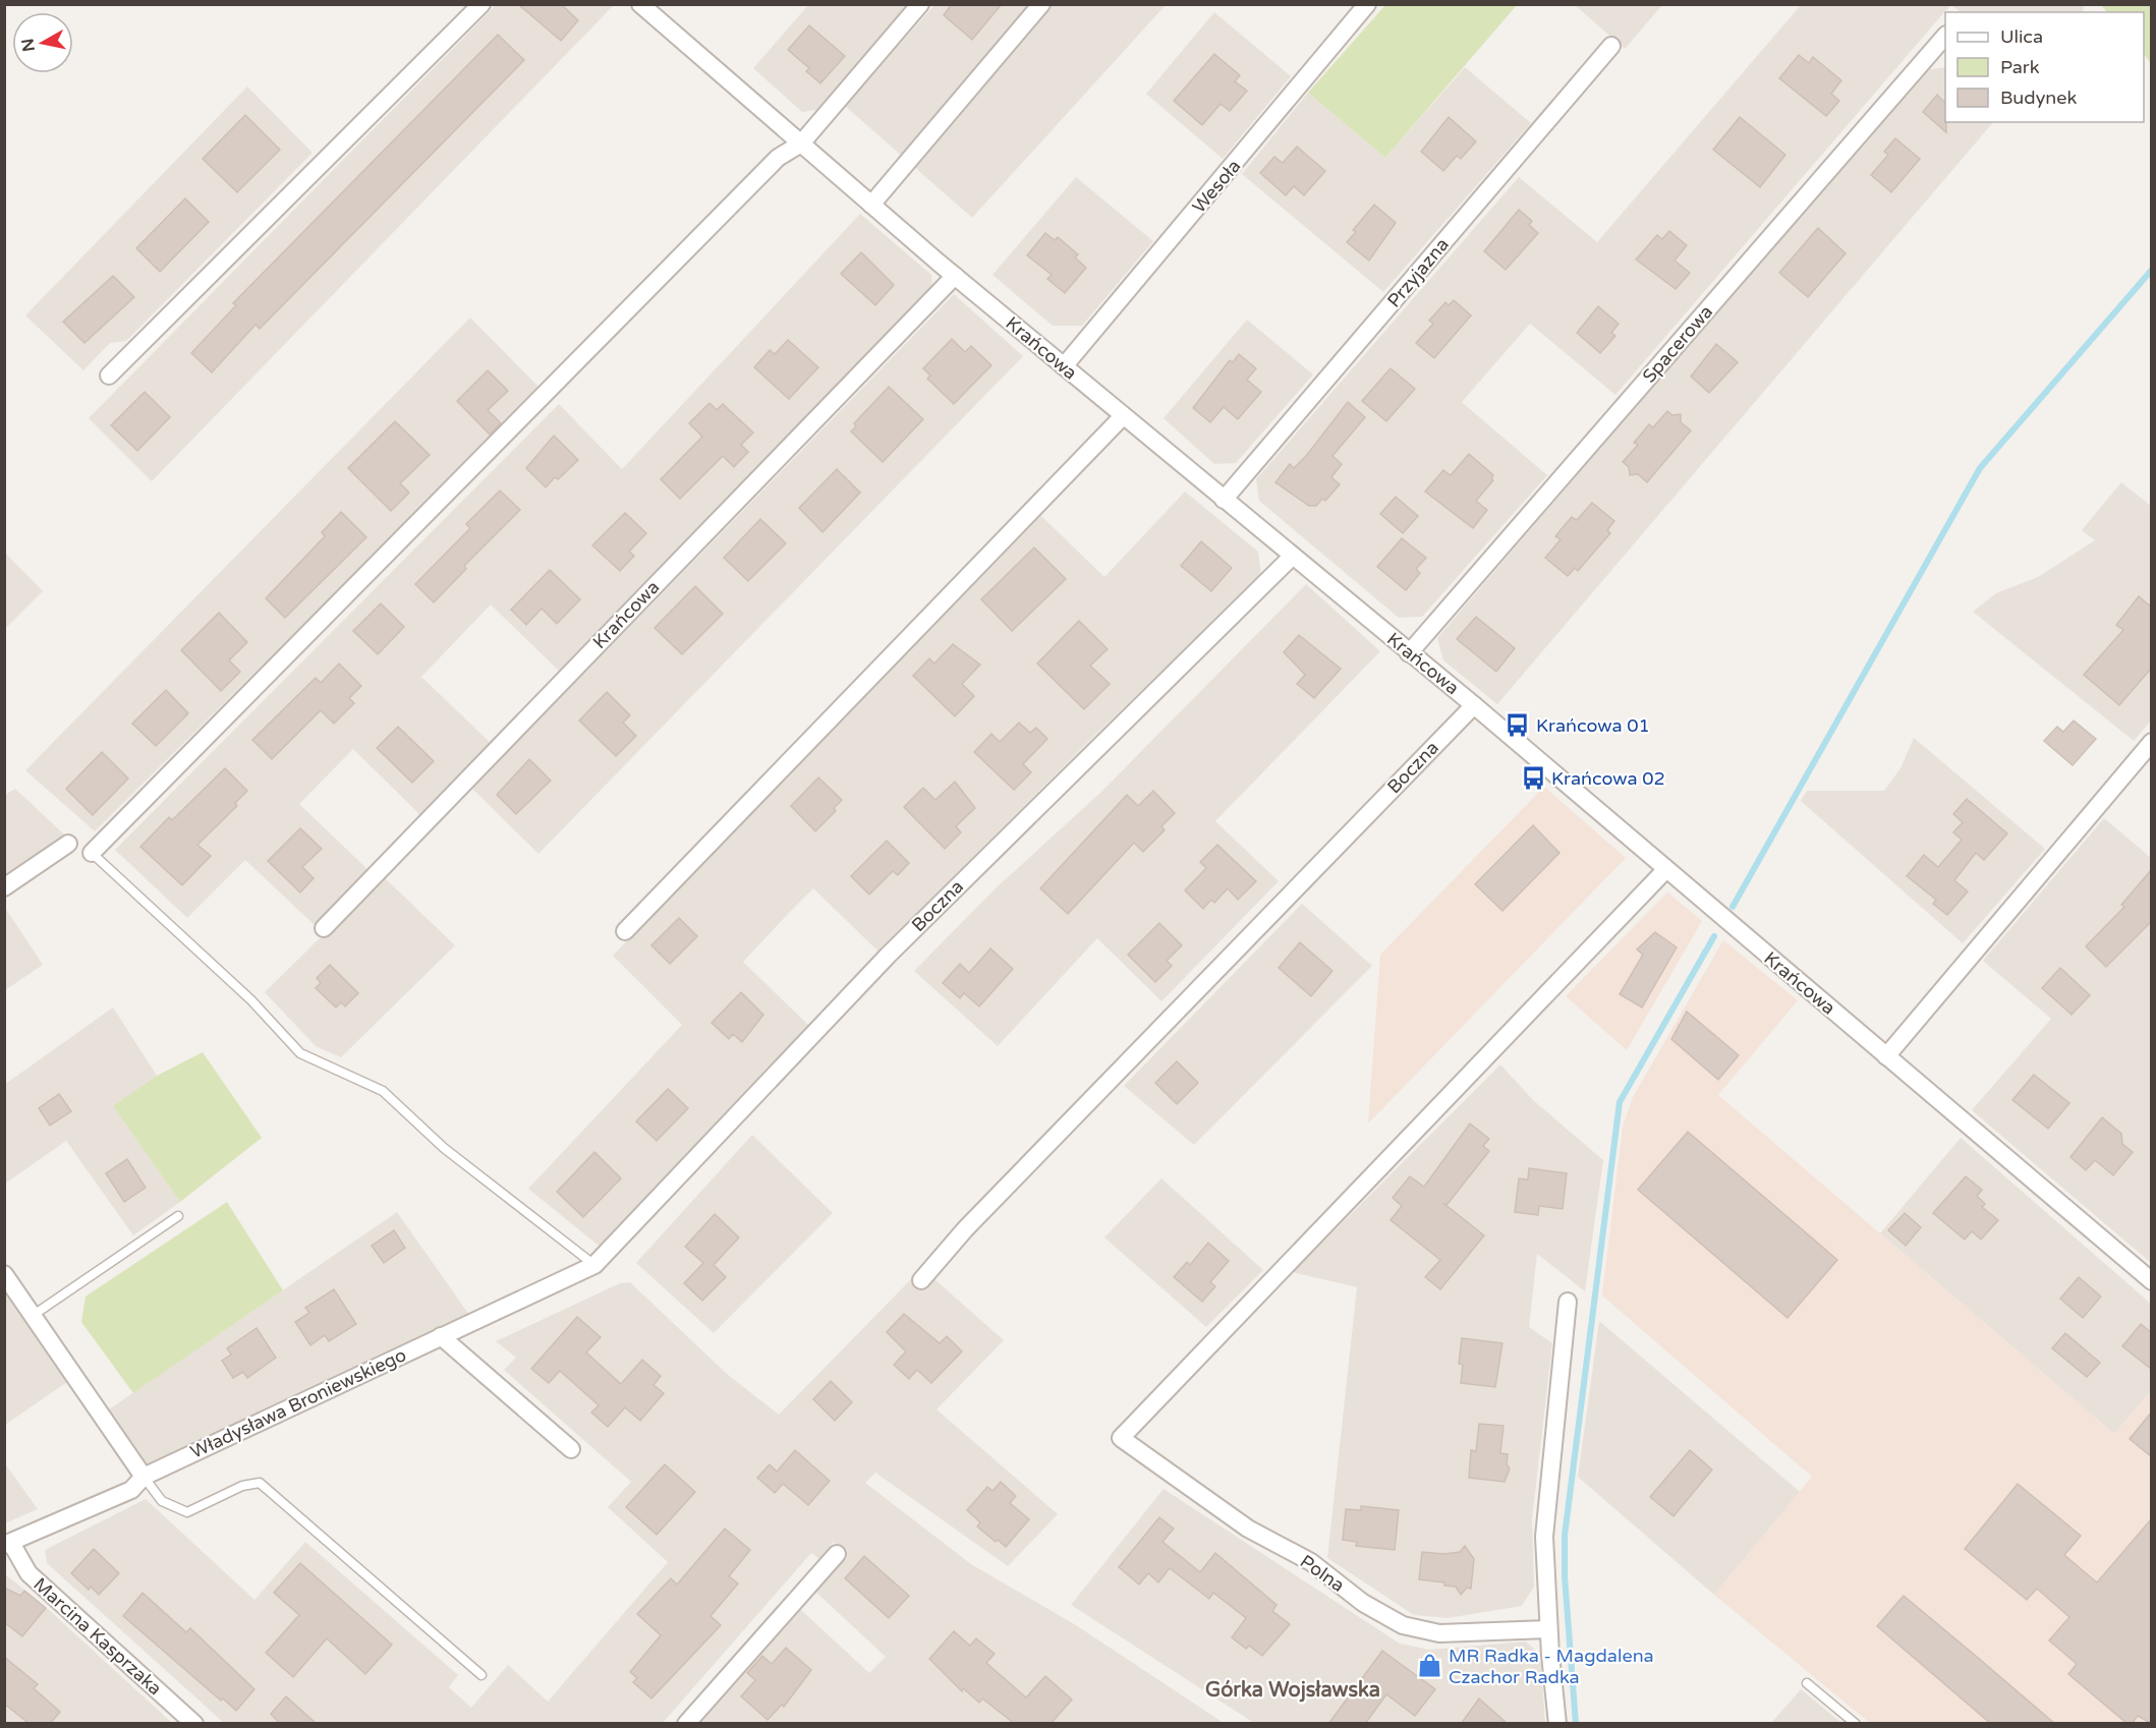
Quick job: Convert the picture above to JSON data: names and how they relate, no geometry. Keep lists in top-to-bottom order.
{
  "streets": {
    "street": [
      "Wesoła",
      "Przyjazna",
      "Spacerowa",
      "Krańcowa",
      "Boczna",
      "Władysława Broniewskiego",
      "Polna",
      "Marcina Kasprzaka"
    ]
  },
  "crossings": [
    ["Wesoła", "Krańcowa"],
    ["Przyjazna", "Krańcowa"],
    ["Spacerowa", "Krańcowa"],
    ["Krańcowa", "Boczna"],
    ["Krańcowa", "Polna"],
    ["Boczna", "Władysława Broniewskiego"],
    ["Władysława Broniewskiego", "Marcina Kasprzaka"]
  ],
  "districts": ["Górka Wojsławska"],
  "places": {
    "bus stop": ["Krańcowa 01", "Krańcowa 02"],
    "shop": ["MR Radka - Magdalena Czachor Radka"]
  },
  "legend": ["Ulica", "Park", "Budynek"],
  "north": "left"
}
